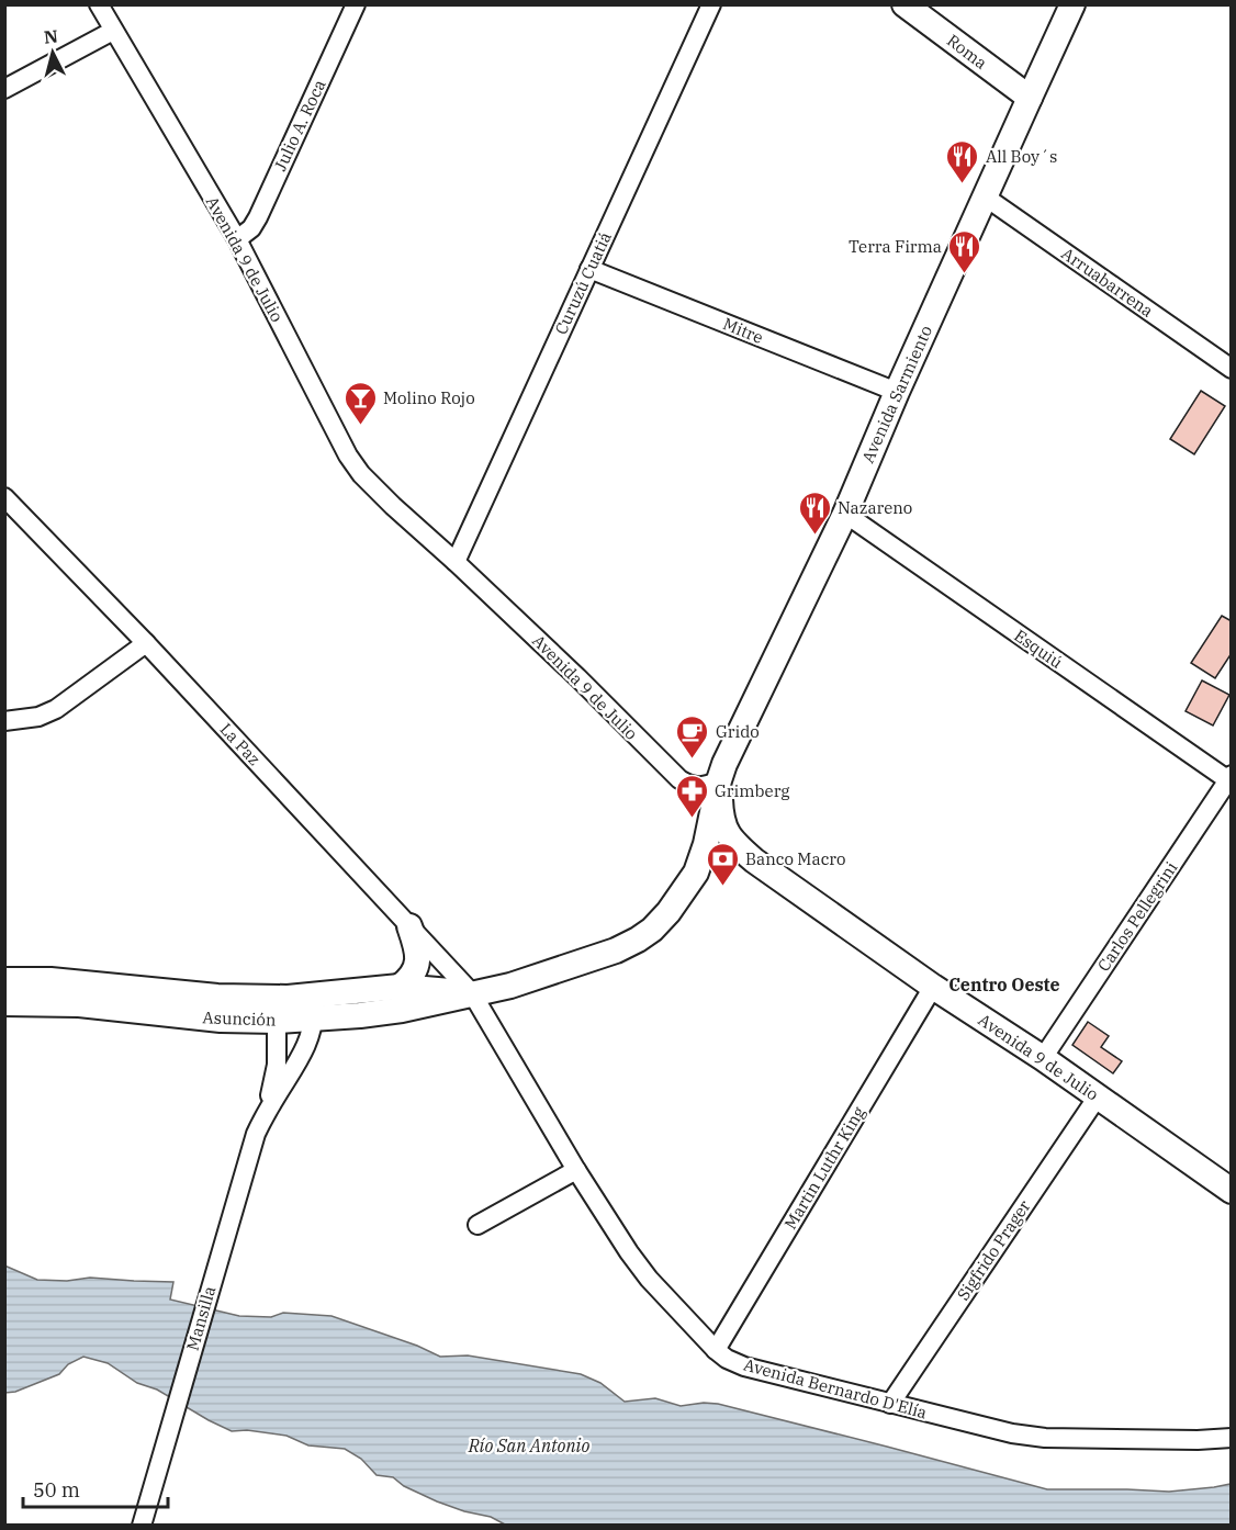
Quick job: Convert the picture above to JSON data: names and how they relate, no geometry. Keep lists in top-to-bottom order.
{
  "streets": {
    "main road": [
      "Roma",
      "Avenida 9 de Julio",
      "Avenida Sarmiento",
      "Asunción"
    ],
    "street": [
      "Julio A. Roca",
      "Arruabarrena",
      "Curuzú Cuatiá",
      "Mitre",
      "Esquiú",
      "La Paz",
      "Carlos Pellegrini",
      "Martin Luthr King",
      "Sigfrido Prager",
      "Mansilla",
      "Avenida Bernardo D'Elía"
    ]
  },
  "crossings": [
    ["Roma", "Avenida Sarmiento"],
    ["Julio A. Roca", "Avenida 9 de Julio"],
    ["Avenida 9 de Julio", "Curuzú Cuatiá"],
    ["Avenida 9 de Julio", "Avenida Sarmiento"],
    ["Avenida 9 de Julio", "Carlos Pellegrini"],
    ["Avenida 9 de Julio", "Asunción"],
    ["Avenida 9 de Julio", "Martin Luthr King"],
    ["Avenida 9 de Julio", "Sigfrido Prager"],
    ["Arruabarrena", "Avenida Sarmiento"],
    ["Curuzú Cuatiá", "Mitre"],
    ["Mitre", "Avenida Sarmiento"],
    ["Avenida Sarmiento", "Esquiú"],
    ["Avenida Sarmiento", "Asunción"],
    ["Esquiú", "Carlos Pellegrini"],
    ["La Paz", "Asunción"],
    ["La Paz", "Avenida Bernardo D'Elía"],
    ["Asunción", "Mansilla"],
    ["Asunción", "Avenida Bernardo D'Elía"],
    ["Martin Luthr King", "Avenida Bernardo D'Elía"],
    ["Sigfrido Prager", "Avenida Bernardo D'Elía"]
  ],
  "districts": ["Centro Oeste"],
  "water": ["Río San Antonio"],
  "places": {
    "restaurant": ["All Boy´s", "Terra Firma", "Nazareno"],
    "bar": ["Molino Rojo"],
    "cafe": ["Grido"],
    "pharmacy": ["Grimberg"],
    "bank": ["Banco Macro"]
  },
  "scale_bar": "50 m",
  "north": "top"
}
